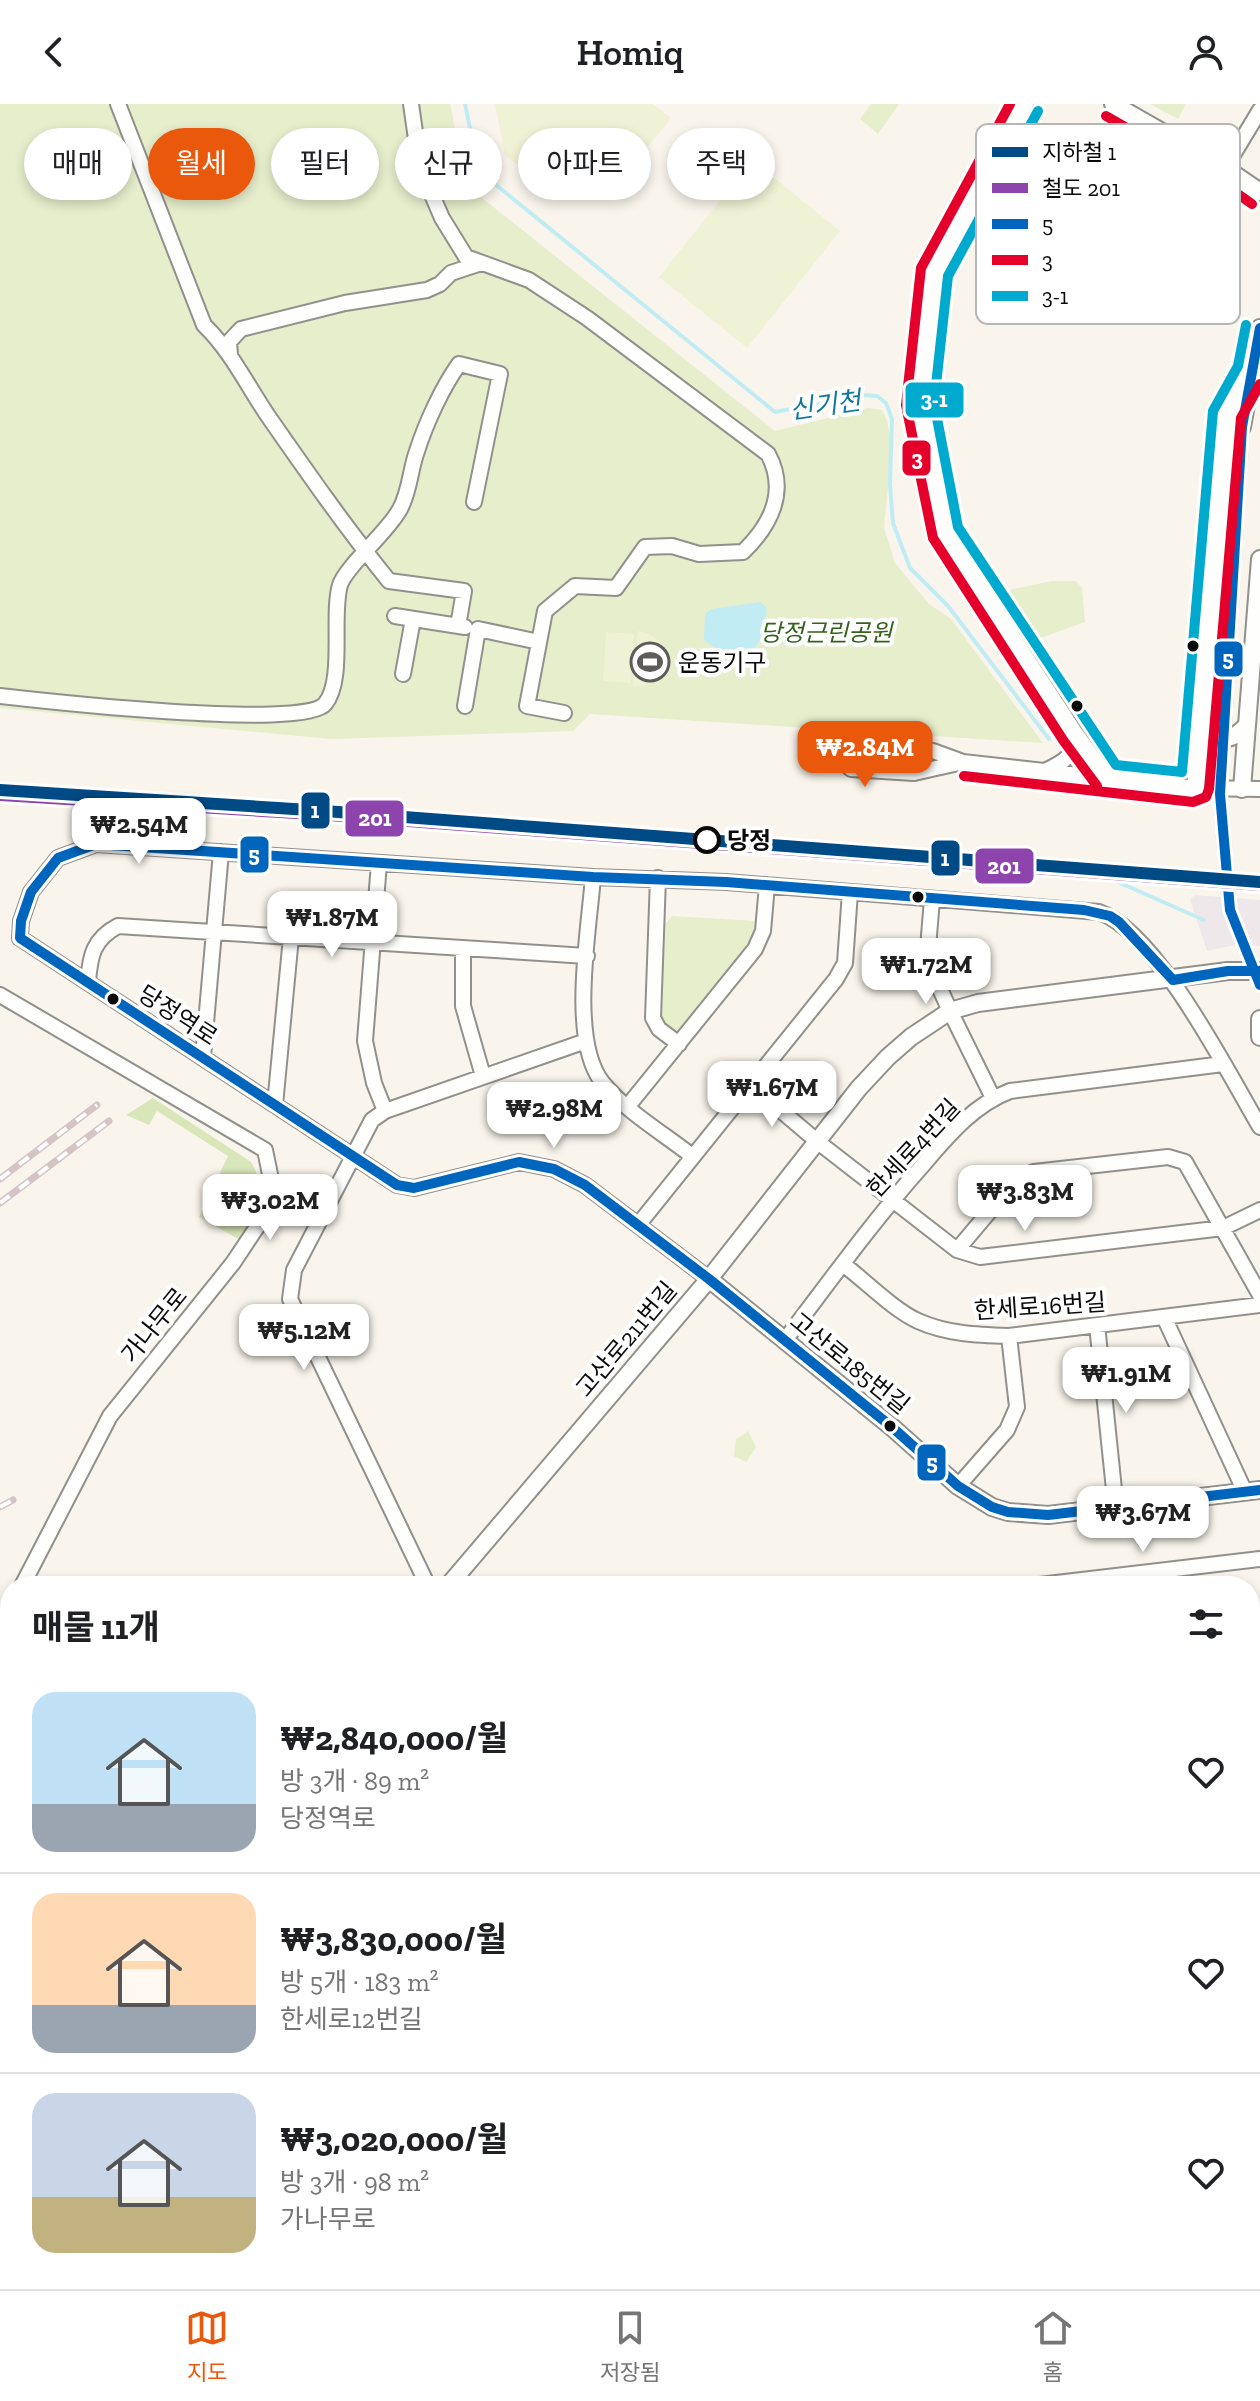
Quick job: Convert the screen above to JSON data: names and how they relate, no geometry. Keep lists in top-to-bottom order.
{
  "streets": {
    "street": [
      "당정역로",
      "한세로4번길",
      "한세로16번길",
      "가나무로",
      "고산로211번길",
      "고산로185번길"
    ]
  },
  "crossings": [
    ["당정역로", "한세로4번길"],
    ["당정역로", "고산로211번길"],
    ["당정역로", "고산로185번길"],
    ["한세로4번길", "한세로16번길"],
    ["한세로4번길", "고산로185번길"],
    ["한세로16번길", "고산로185번길"],
    ["고산로211번길", "고산로185번길"]
  ],
  "water": ["신기천"],
  "parks": ["당정근린공원"],
  "places": {
    "sports": ["운동기구"],
    "other": ["당정"]
  },
  "lines": [
    "transit line 3",
    "transit line 3-1",
    "transit line 5",
    "metro line 1",
    "rail line 201"
  ],
  "legend": [
    "지하철 1",
    "철도 201",
    "5",
    "3",
    "3-1"
  ],
  "page": {
    "header": "Homiq",
    "chip": [
      "매매",
      "월세",
      "필터",
      "신규",
      "아파트",
      "주택"
    ],
    "price": [
      "₩2.84M",
      "₩2.54M",
      "₩1.87M",
      "₩1.72M",
      "₩1.67M",
      "₩2.98M",
      "₩3.83M",
      "₩3.02M",
      "₩5.12M",
      "₩1.91M",
      "₩3.67M"
    ],
    "heading": "매물 11개",
    "list": [
      {
        "name": "₩2,840,000/월",
        "note": "방 3개 · 89 m² · 당정역로"
      },
      {
        "name": "₩3,830,000/월",
        "note": "방 5개 · 183 m² · 한세로12번길"
      },
      {
        "name": "₩3,020,000/월",
        "note": "방 3개 · 98 m² · 가나무로"
      }
    ],
    "tabs": ["지도", "저장됨", "홈"]
  }
}
